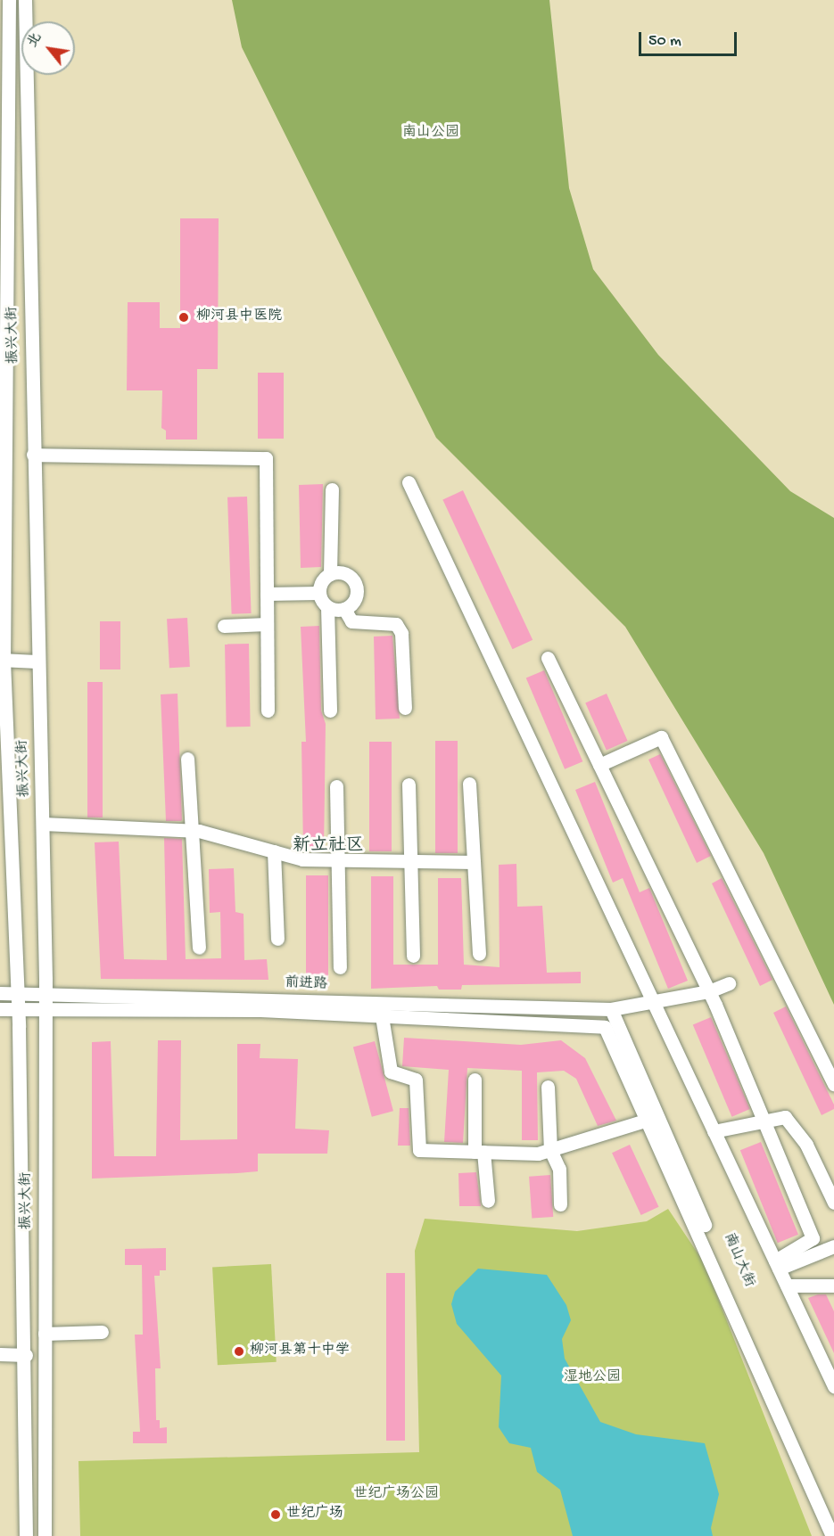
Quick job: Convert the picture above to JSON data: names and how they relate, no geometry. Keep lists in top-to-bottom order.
{
  "streets": {
    "street": ["振兴大街", "前进路", "南山大街"]
  },
  "crossings": [
    ["振兴大街", "前进路"],
    ["前进路", "南山大街"]
  ],
  "districts": ["新立社区"],
  "parks": ["南山公园", "湿地公园", "世纪广场公园"],
  "places": ["柳河县中医院", "柳河县第十中学", "世纪广场"],
  "scale_bar": "50 m",
  "north": "top left"
}
